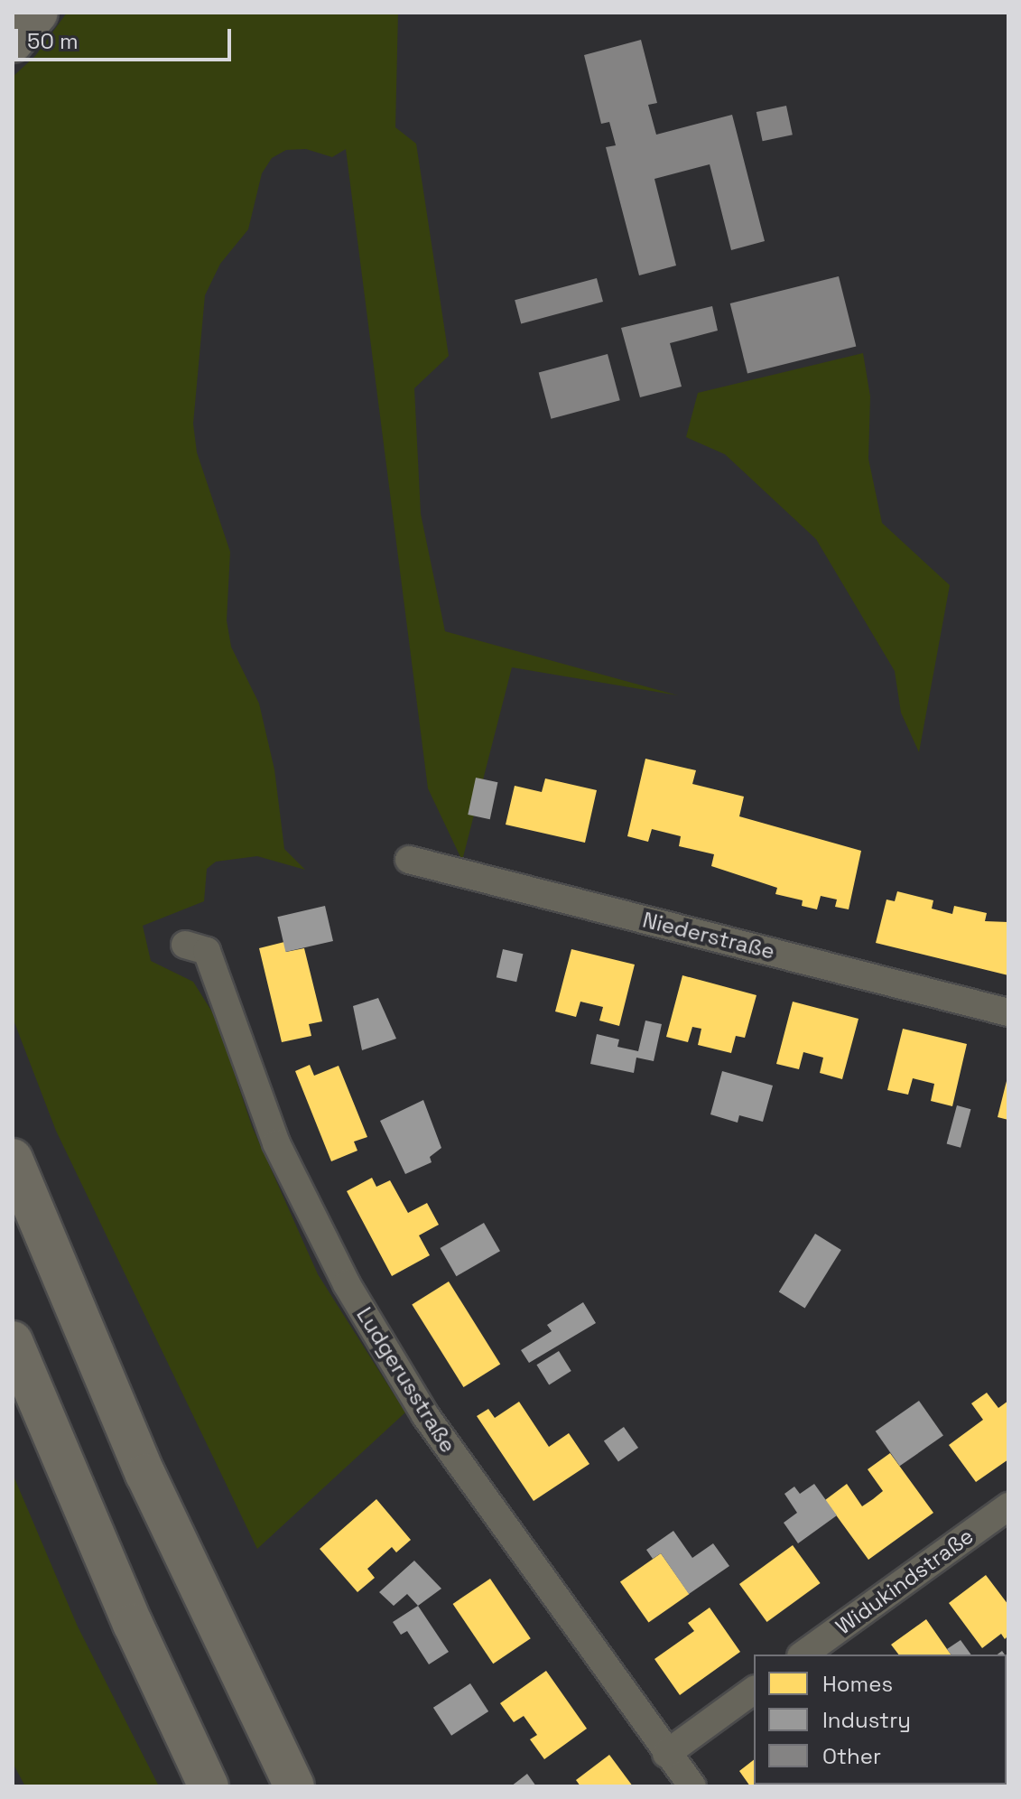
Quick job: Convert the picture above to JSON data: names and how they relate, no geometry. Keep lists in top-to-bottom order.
{
  "streets": {
    "street": ["Niederstraße", "Ludgerusstraße", "Widukindstraße"]
  },
  "legend": ["Homes", "Industry", "Other"],
  "scale_bar": "50 m"
}
